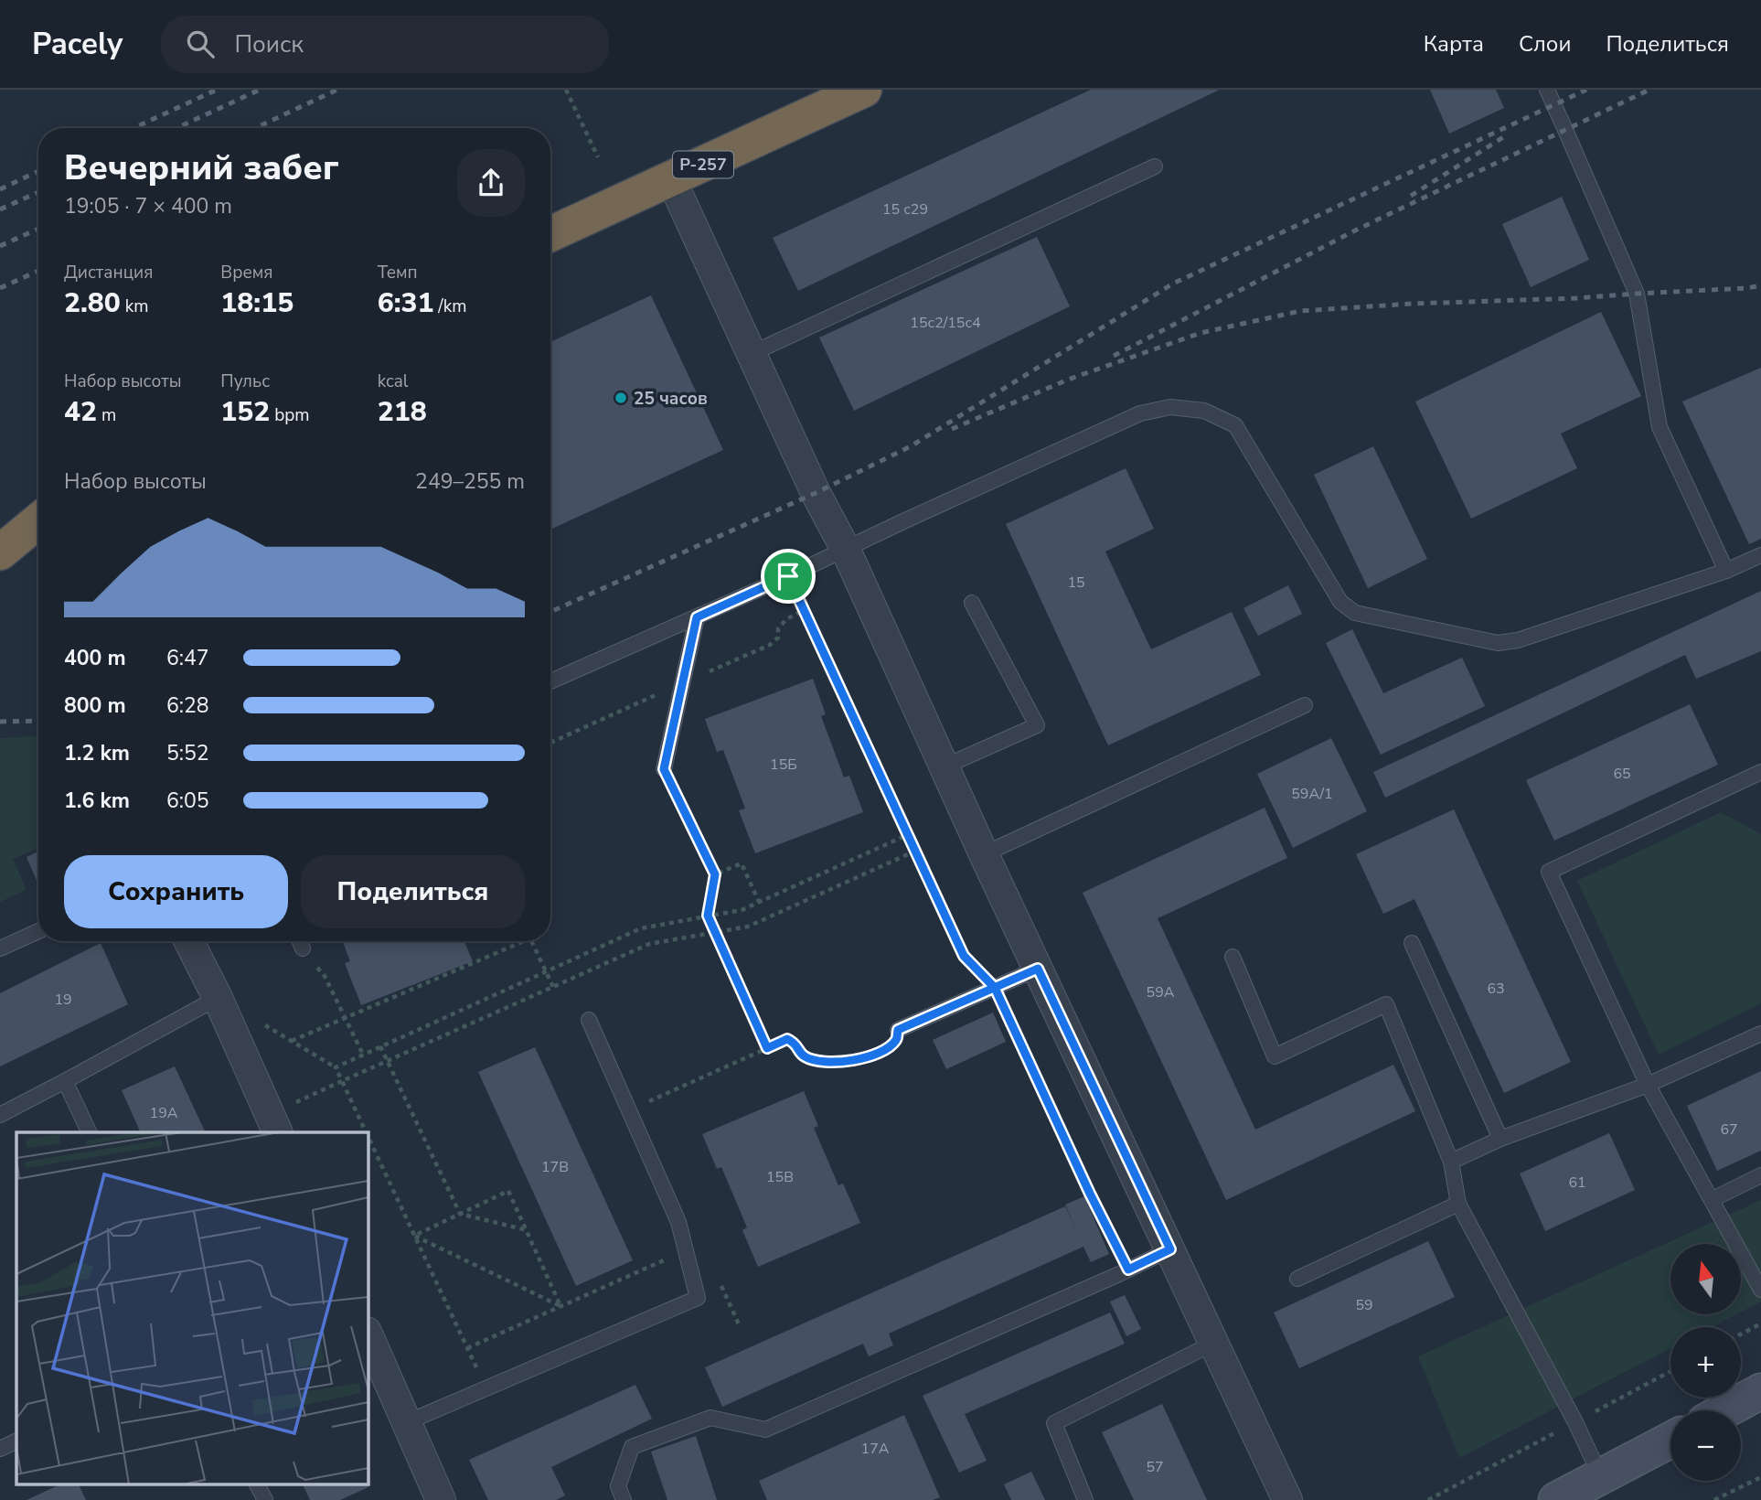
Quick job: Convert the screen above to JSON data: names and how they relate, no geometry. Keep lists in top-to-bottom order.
{
  "streets": {
    "highway": ["Р-257"]
  },
  "places": ["25 часов"],
  "house_numbers": [
    "15 с29",
    "15с2/15с4",
    "15",
    "15Б",
    "65",
    "59А/1",
    "63",
    "59А",
    "19",
    "19А",
    "67",
    "17В",
    "15В",
    "61",
    "59",
    "17А",
    "57"
  ],
  "north": "top",
  "page": {
    "header": "Pacely",
    "search": "Поиск",
    "nav": ["Карта", "Слои", "Поделиться"],
    "heading": ["Вечерний забег", "19:05 · 7 × 400 m"],
    "stats": [
      ["Дистанция", "2.80 km"],
      ["Время", "18:15"],
      ["Темп", "6:31 /km"],
      ["Набор высоты", "42 m"],
      ["Пульс", "152 bpm"],
      ["kcal", "218"]
    ],
    "chart": ["Набор высоты", "249–255 m"],
    "list": [
      {
        "name": "400 m",
        "note": "6:47"
      },
      {
        "name": "800 m",
        "note": "6:28"
      },
      {
        "name": "1.2 km",
        "note": "5:52"
      },
      {
        "name": "1.6 km",
        "note": "6:05"
      }
    ],
    "buttons": ["Сохранить", "Поделиться"],
    "map_buttons": ["+", "−"]
  }
}
